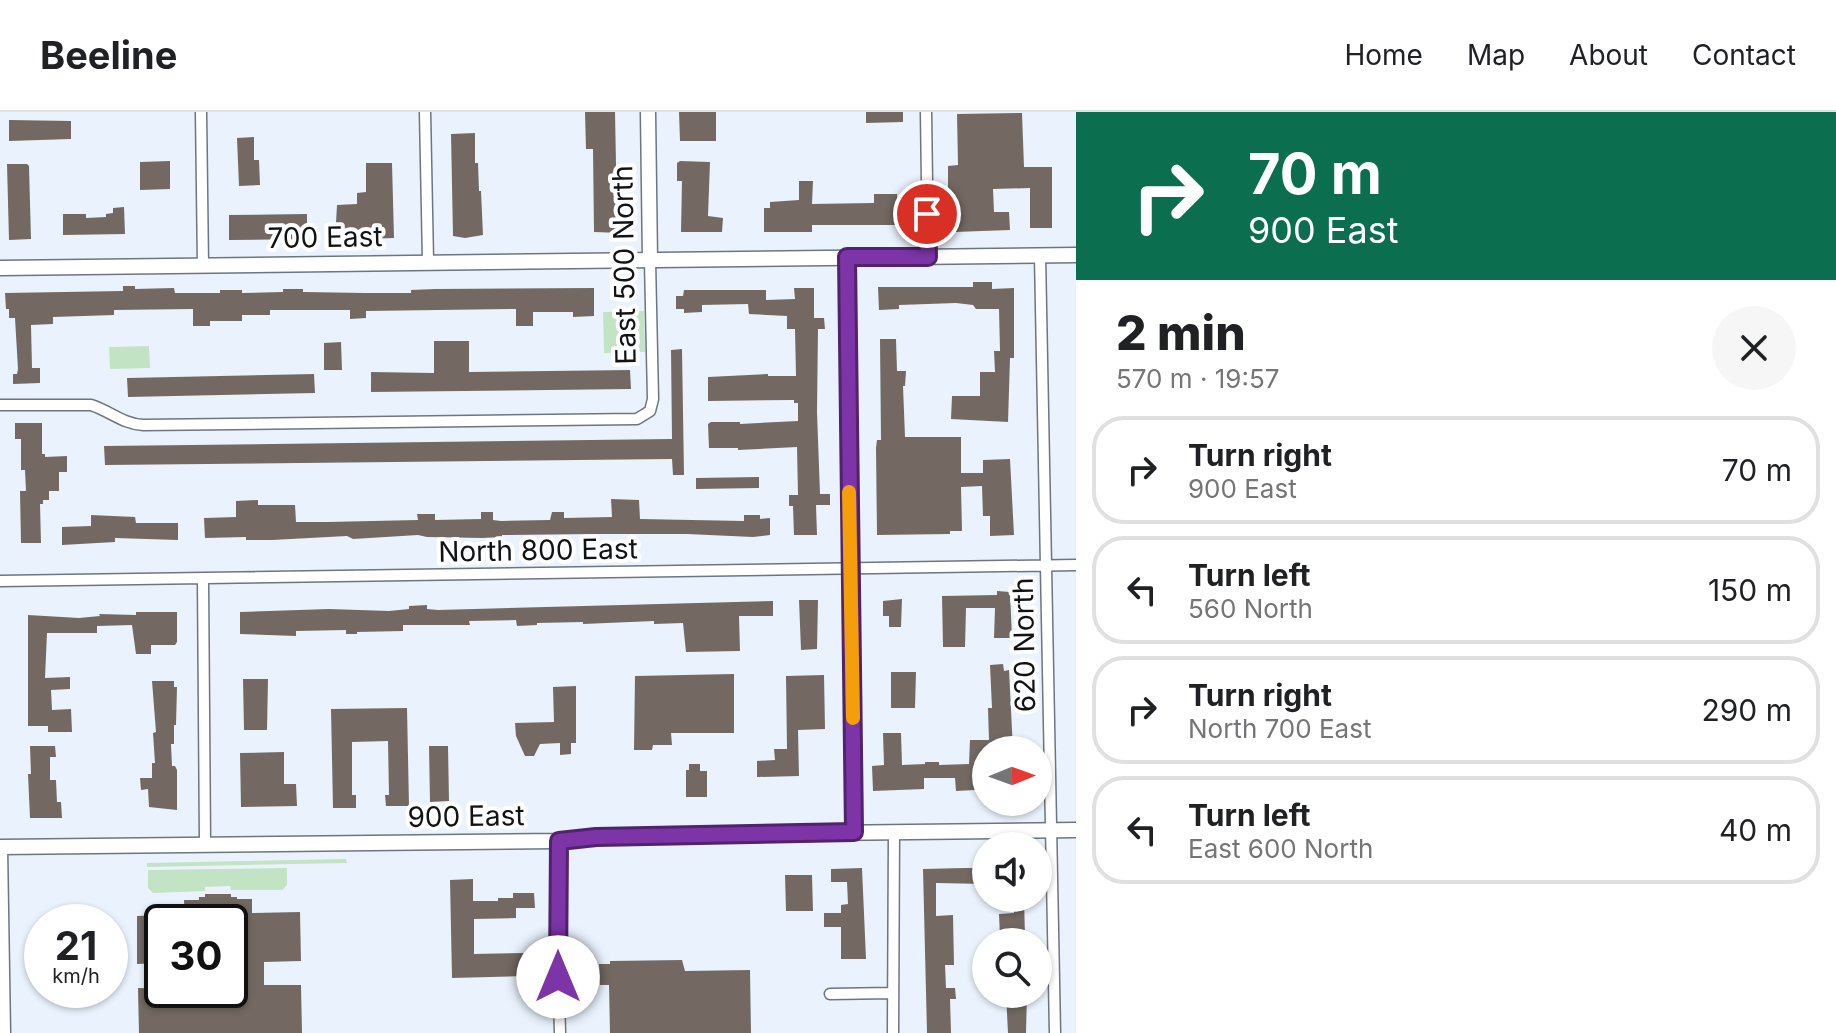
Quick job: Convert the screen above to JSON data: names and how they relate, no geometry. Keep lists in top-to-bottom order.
{
  "streets": {
    "street": [
      "700 East",
      "East 500 North",
      "North 800 East",
      "620 North",
      "900 East"
    ]
  },
  "crossings": [
    ["700 East", "East 500 North"],
    ["700 East", "620 North"],
    ["North 800 East", "620 North"],
    ["620 North", "900 East"]
  ],
  "north": "right",
  "page": {
    "header": "Beeline",
    "nav": [
      "Home",
      "Map",
      "About",
      "Contact"
    ],
    "turn": ["70 m", "900 East"],
    "heading": ["2 min", "570 m · 19:57"],
    "list": [
      {
        "name": "Turn right",
        "note": "900 East",
        "value": "70 m"
      },
      {
        "name": "Turn left",
        "note": "560 North",
        "value": "150 m"
      },
      {
        "name": "Turn right",
        "note": "North 700 East",
        "value": "290 m"
      },
      {
        "name": "Turn left",
        "note": "East 600 North",
        "value": "40 m"
      }
    ],
    "speed": "21 km/h",
    "limit": "30"
  }
}
